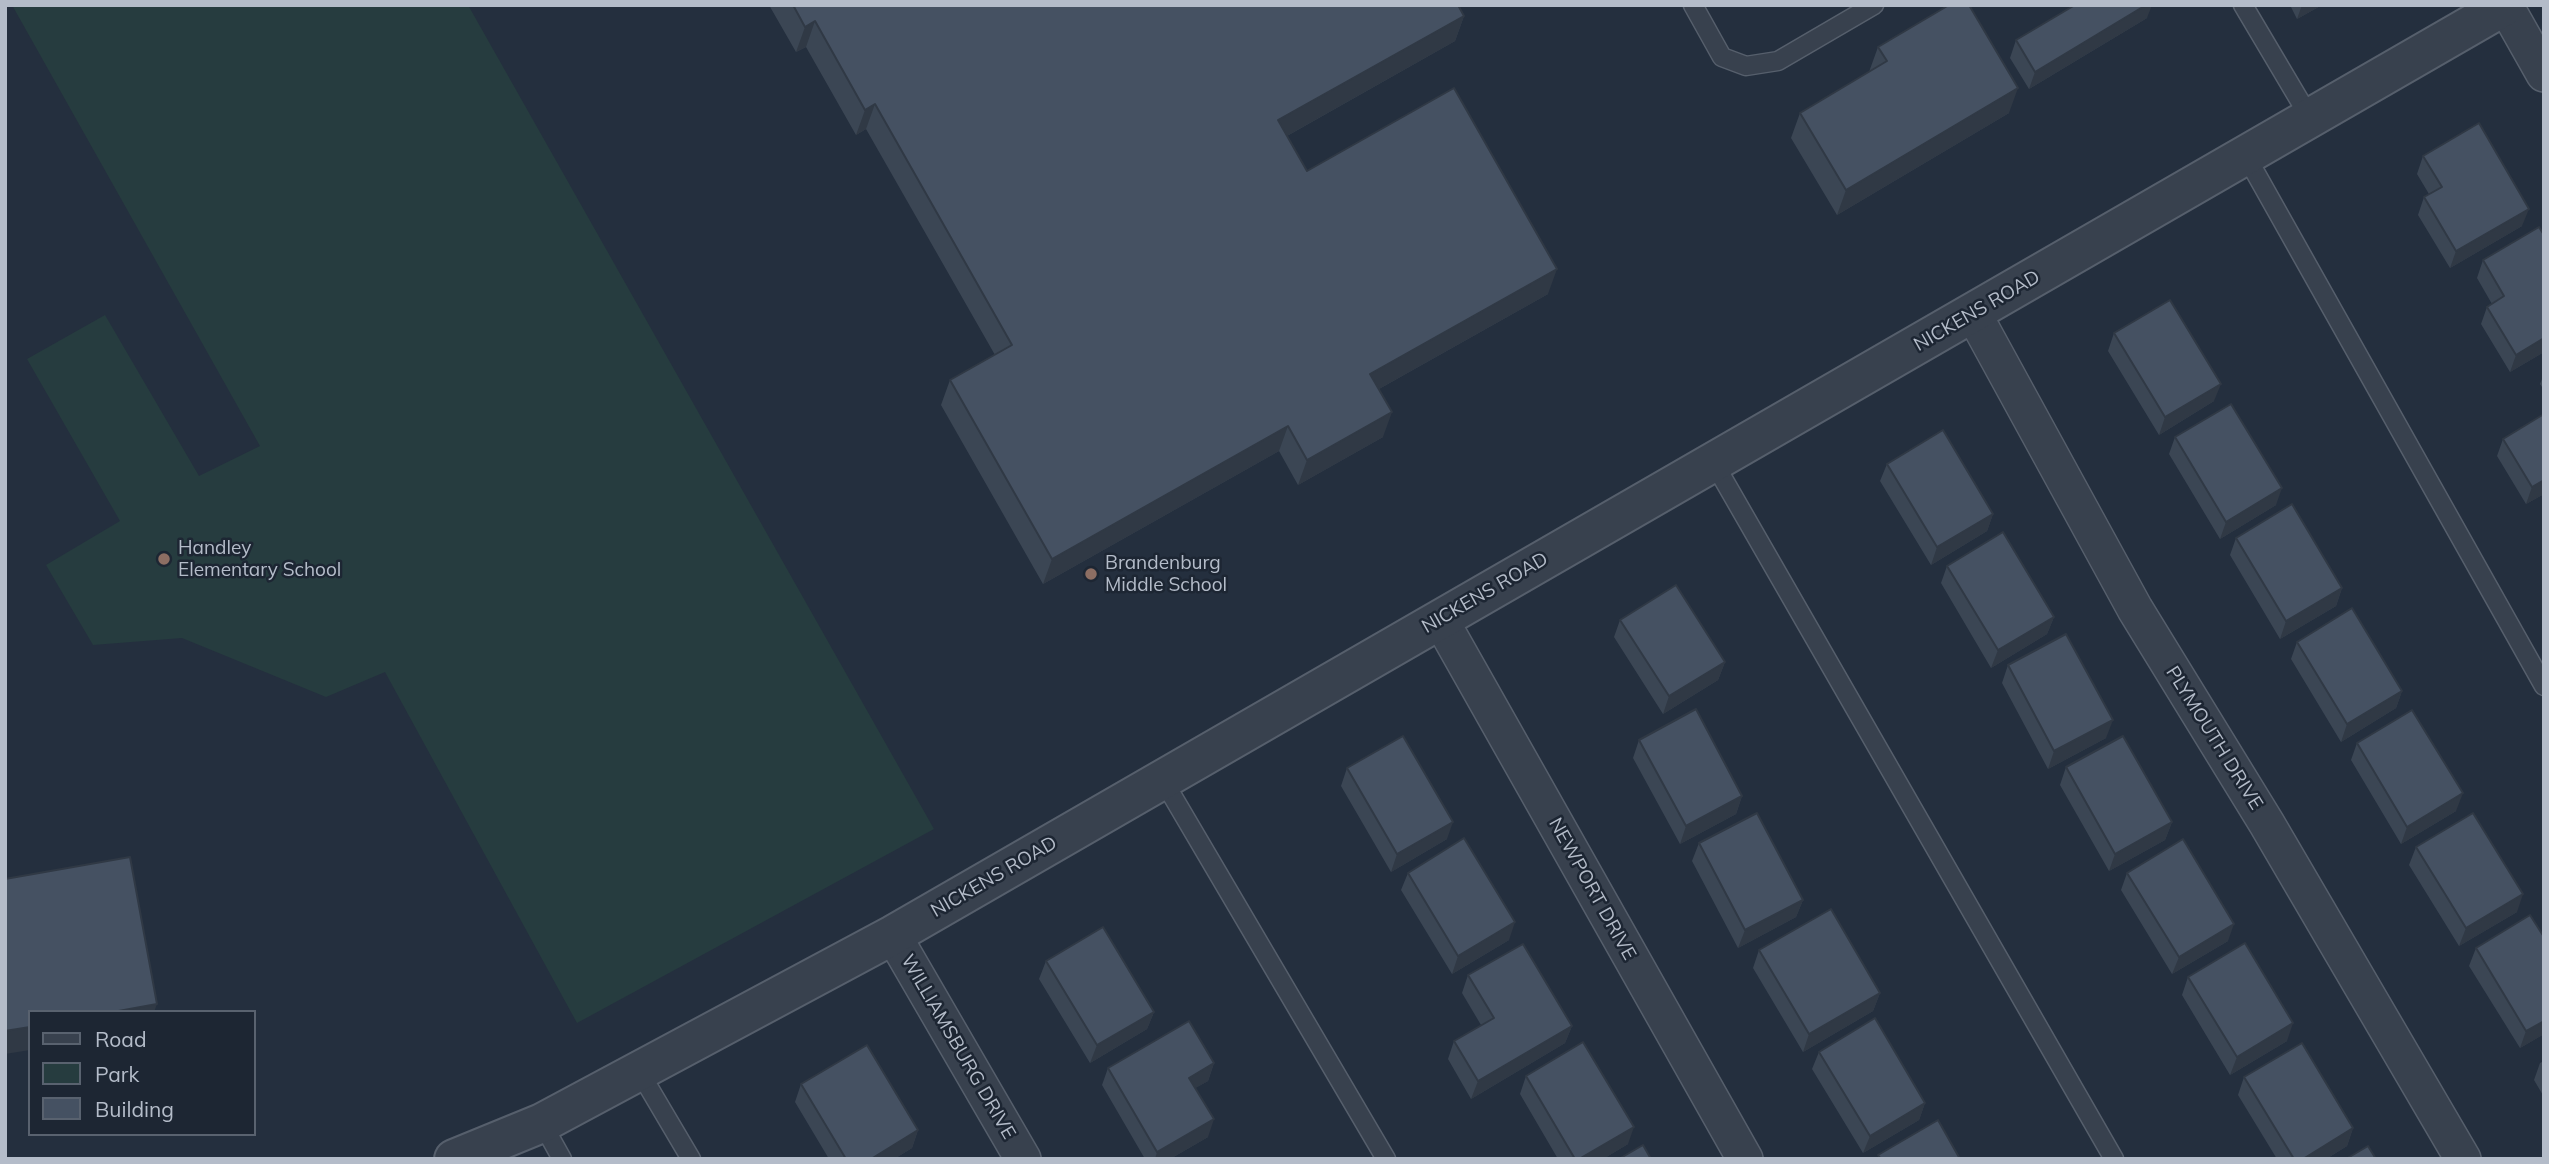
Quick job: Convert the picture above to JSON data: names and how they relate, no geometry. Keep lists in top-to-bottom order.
{
  "streets": {
    "street": [
      "NICKENS ROAD",
      "PLYMOUTH DRIVE",
      "NEWPORT DRIVE",
      "WILLIAMSBURG DRIVE"
    ]
  },
  "crossings": [
    ["NICKENS ROAD", "PLYMOUTH DRIVE"],
    ["NICKENS ROAD", "NEWPORT DRIVE"],
    ["NICKENS ROAD", "WILLIAMSBURG DRIVE"]
  ],
  "places": ["Handley Elementary School", "Brandenburg Middle School"],
  "legend": ["Road", "Park", "Building"]
}
